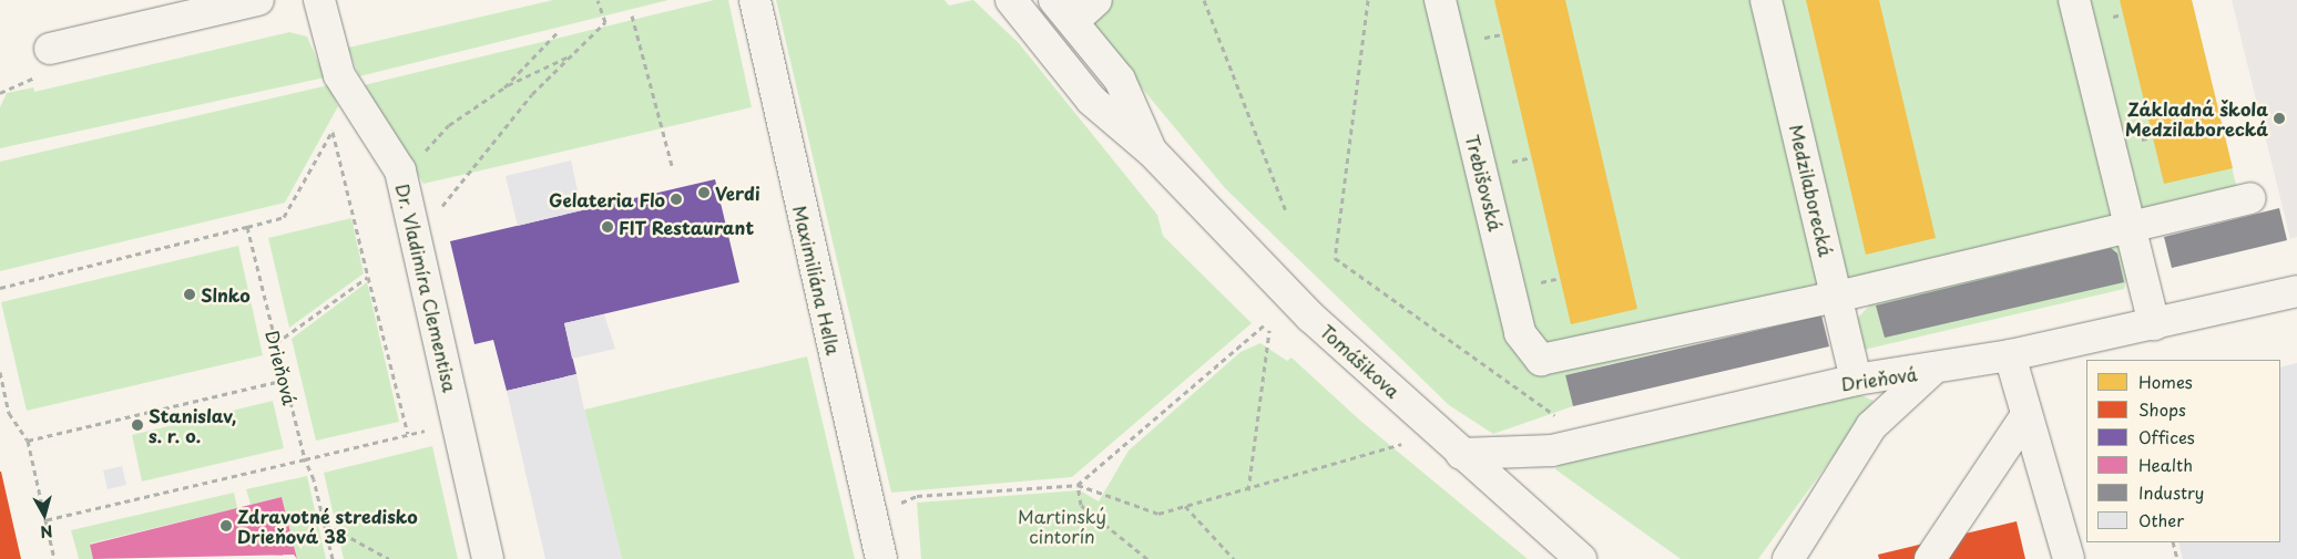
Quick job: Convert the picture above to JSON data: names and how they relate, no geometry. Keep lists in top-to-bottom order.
{
  "streets": {
    "street": [
      "Trebišovská",
      "Medzilaborecká",
      "Maximiliána Hella",
      "Dr. Vladimíra Clementisa",
      "Tomášikova",
      "Drieňová"
    ]
  },
  "crossings": [
    ["Trebišovská", "Medzilaborecká"],
    ["Medzilaborecká", "Drieňová"],
    ["Tomášikova", "Drieňová"]
  ],
  "parks": ["Martinský cintorín"],
  "places": [
    "Základná škola Medzilaborecká",
    "Verdi",
    "Gelateria Flo",
    "FIT Restaurant",
    "Slnko",
    "Stanislav, s. r. o.",
    "Zdravotné stredisko Drieňová 38"
  ],
  "legend": [
    "Homes",
    "Shops",
    "Offices",
    "Health",
    "Industry",
    "Other"
  ],
  "north": "bottom"
}
